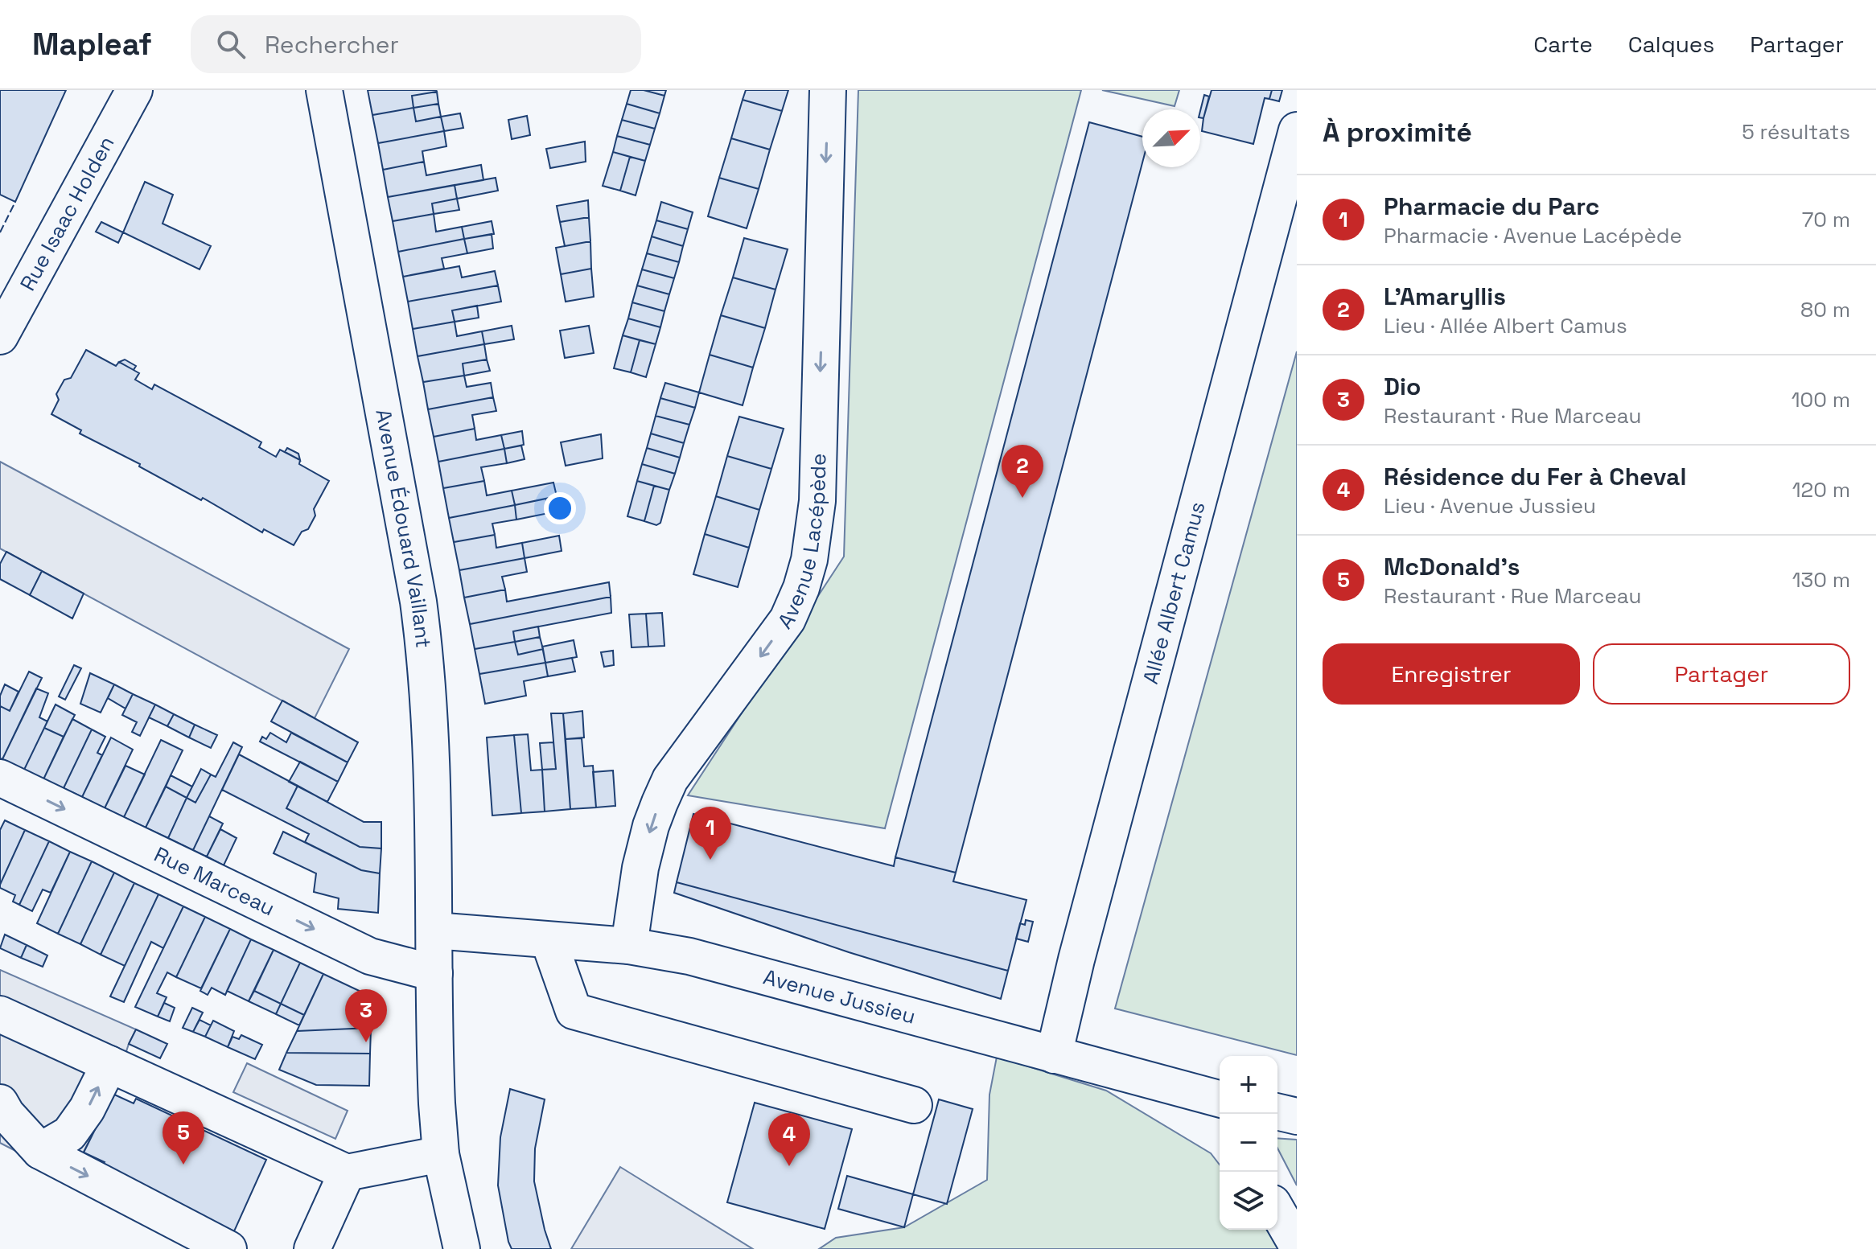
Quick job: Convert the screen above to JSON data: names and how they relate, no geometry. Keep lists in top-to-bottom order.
{
  "streets": {
    "street": [
      "Rue Isaac Holden",
      "Avenue Édouard Vaillant",
      "Avenue Lacépède",
      "Allée Albert Camus",
      "Rue Marceau",
      "Avenue Jussieu"
    ]
  },
  "crossings": [
    ["Avenue Édouard Vaillant", "Rue Marceau"],
    ["Avenue Édouard Vaillant", "Avenue Jussieu"],
    ["Avenue Lacépède", "Avenue Jussieu"],
    ["Allée Albert Camus", "Avenue Jussieu"]
  ],
  "one_way": ["Avenue Lacépède"],
  "north": "top right",
  "page": {
    "header": "Mapleaf",
    "search": "Rechercher",
    "nav": ["Carte", "Calques", "Partager"],
    "heading": ["À proximité", "5 résultats"],
    "list": [
      {
        "mark": "1",
        "name": "Pharmacie du Parc",
        "note": "Pharmacie · Avenue Lacépède",
        "value": "70 m"
      },
      {
        "mark": "2",
        "name": "L'Amaryllis",
        "note": "Lieu · Allée Albert Camus",
        "value": "80 m"
      },
      {
        "mark": "3",
        "name": "Dio",
        "note": "Restaurant · Rue Marceau",
        "value": "100 m"
      },
      {
        "mark": "4",
        "name": "Résidence du Fer à Cheval",
        "note": "Lieu · Avenue Jussieu",
        "value": "120 m"
      },
      {
        "mark": "5",
        "name": "McDonald's",
        "note": "Restaurant · Rue Marceau",
        "value": "130 m"
      }
    ],
    "pins": [
      "2",
      "1",
      "3",
      "5",
      "4"
    ],
    "buttons": ["Enregistrer", "Partager"],
    "map_buttons": ["+", "−"]
  }
}
